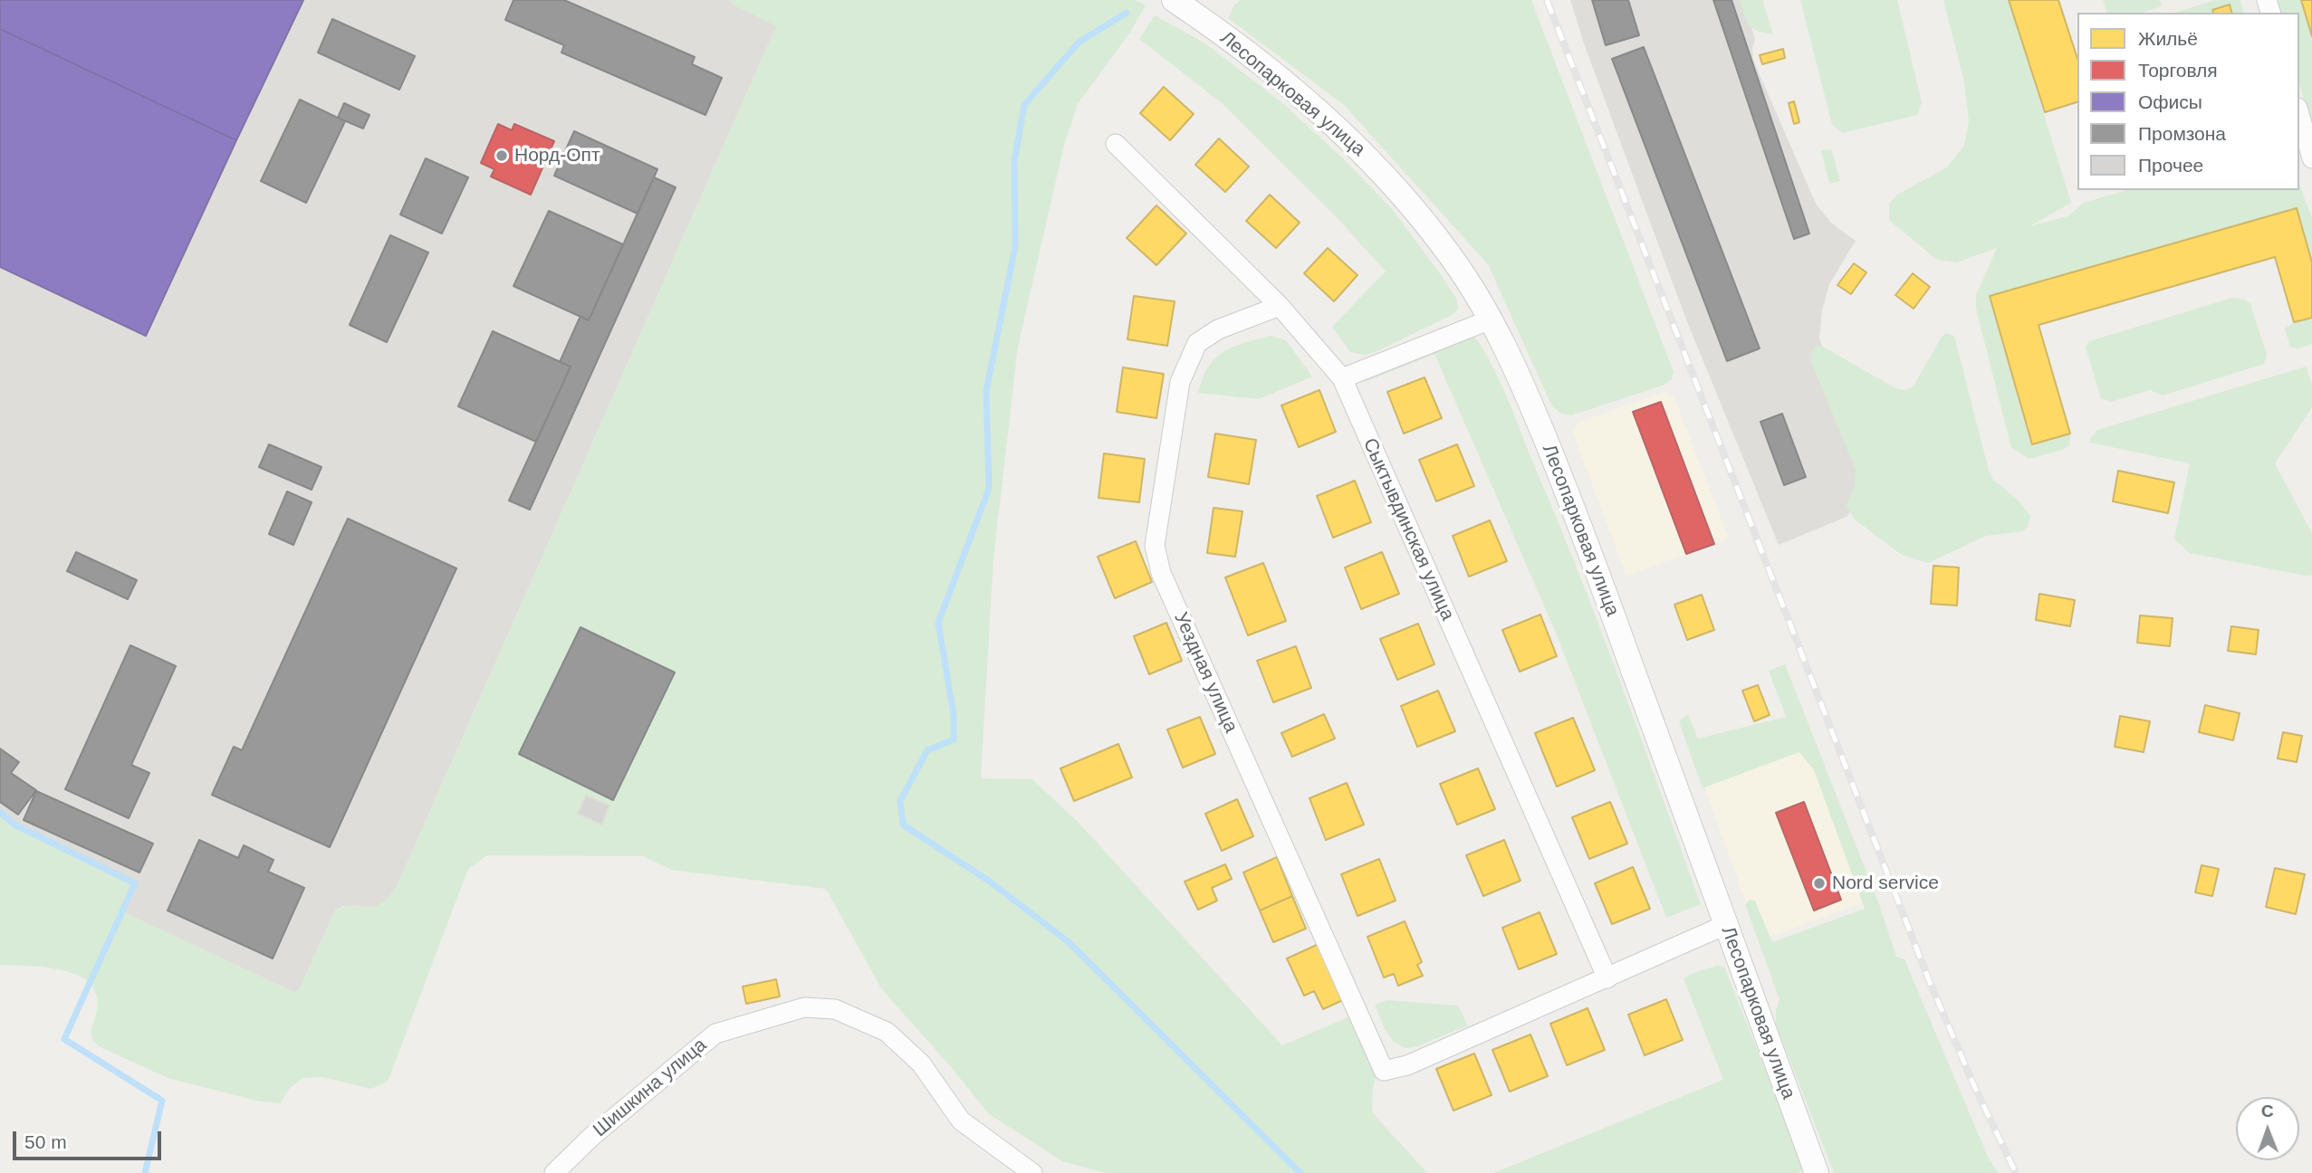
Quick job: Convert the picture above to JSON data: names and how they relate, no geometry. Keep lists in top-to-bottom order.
{
  "streets": {
    "street": [
      "Лесопарковая улица",
      "Сыктывдинская улица",
      "Уездная улица",
      "Шишкина улица"
    ]
  },
  "crossings": [
    ["Сыктывдинская улица", "Уездная улица"]
  ],
  "places": ["Норд-Опт", "Nord service"],
  "legend": [
    "Жильё",
    "Торговля",
    "Офисы",
    "Промзона",
    "Прочее"
  ],
  "scale_bar": "50 m",
  "north": "top"
}
